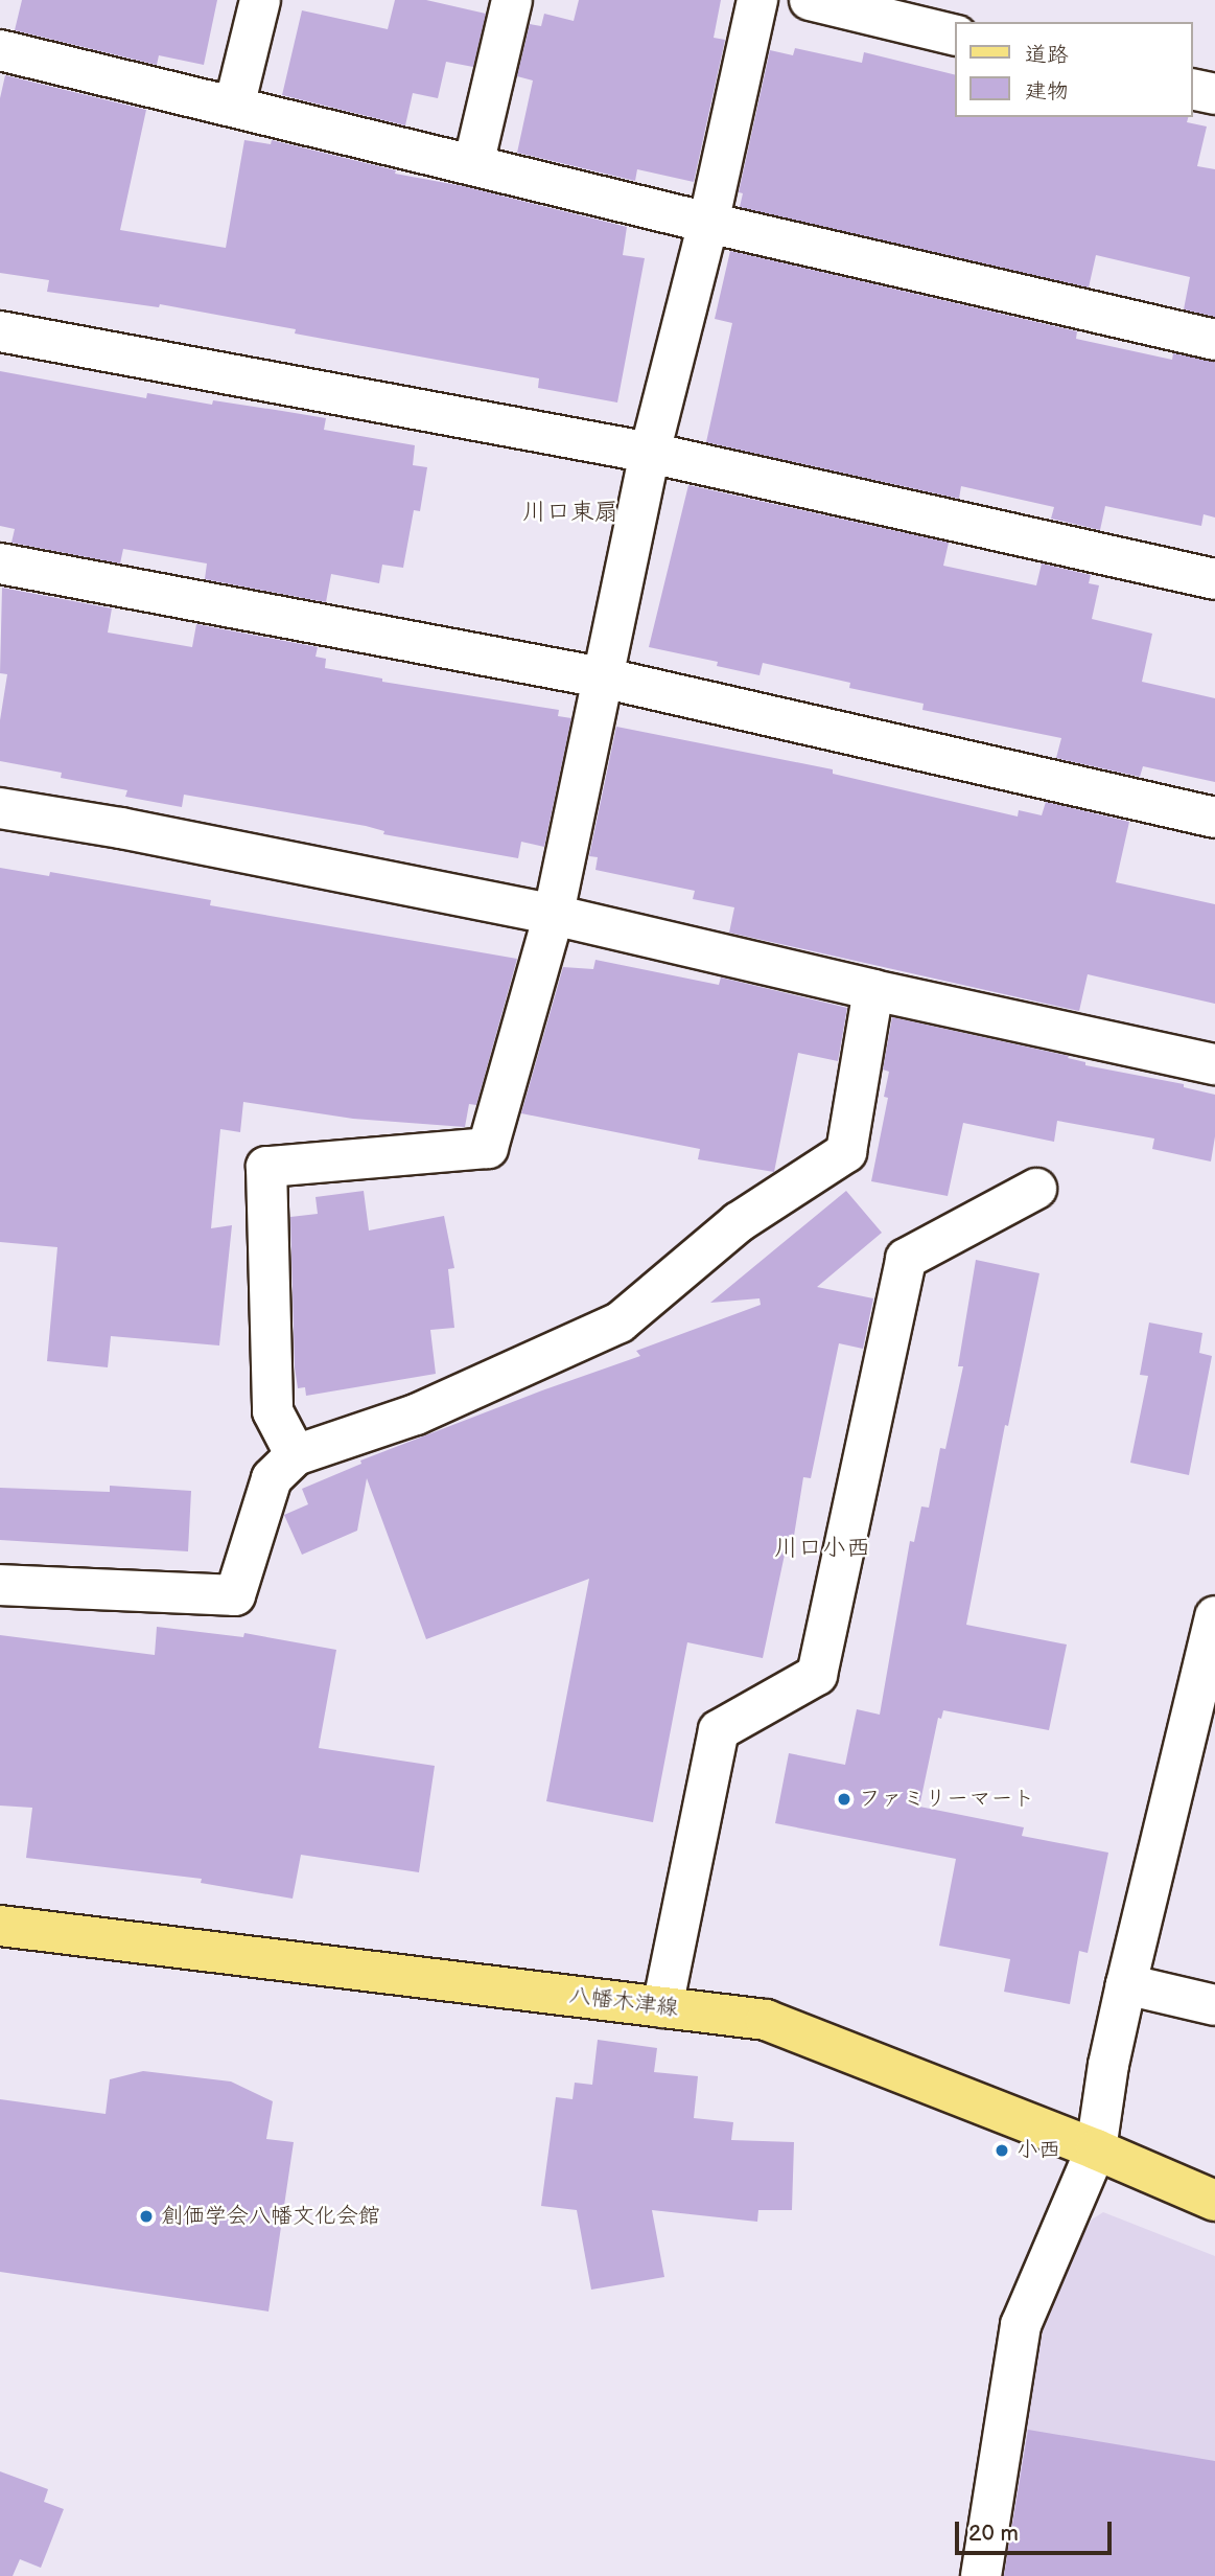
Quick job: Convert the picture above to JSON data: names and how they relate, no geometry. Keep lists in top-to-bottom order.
{
  "streets": {
    "main road": ["八幡木津線"]
  },
  "districts": ["川口東扇", "川口小西"],
  "places": ["ファミリーマート", "小西", "創価学会八幡文化会館"],
  "legend": ["道路", "建物"],
  "scale_bar": "20 m"
}
